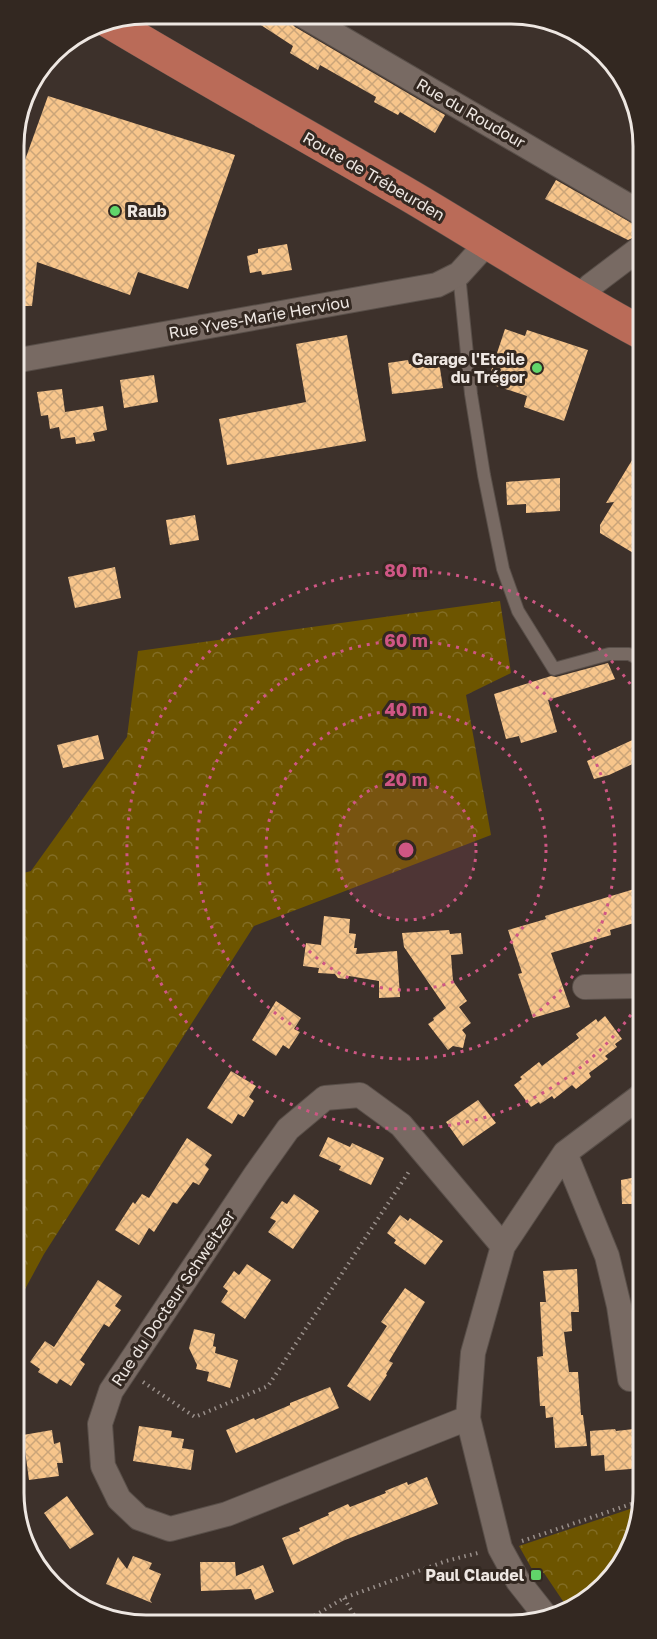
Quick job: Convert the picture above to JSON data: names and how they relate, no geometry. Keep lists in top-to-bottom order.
{
  "streets": {
    "main road": ["Route de Trébeurden"],
    "street": ["Rue du Roudour", "Rue Yves-Marie Herviou", "Rue du Docteur Schweitzer"]
  },
  "crossings": [
    ["Route de Trébeurden", "Rue Yves-Marie Herviou"]
  ],
  "places": {
    "other": ["Raub", "Garage l'Etoile du Trégor"],
    "transit": ["Paul Claudel"]
  },
  "rings": [
    "80 m",
    "60 m",
    "40 m",
    "20 m"
  ]
}
